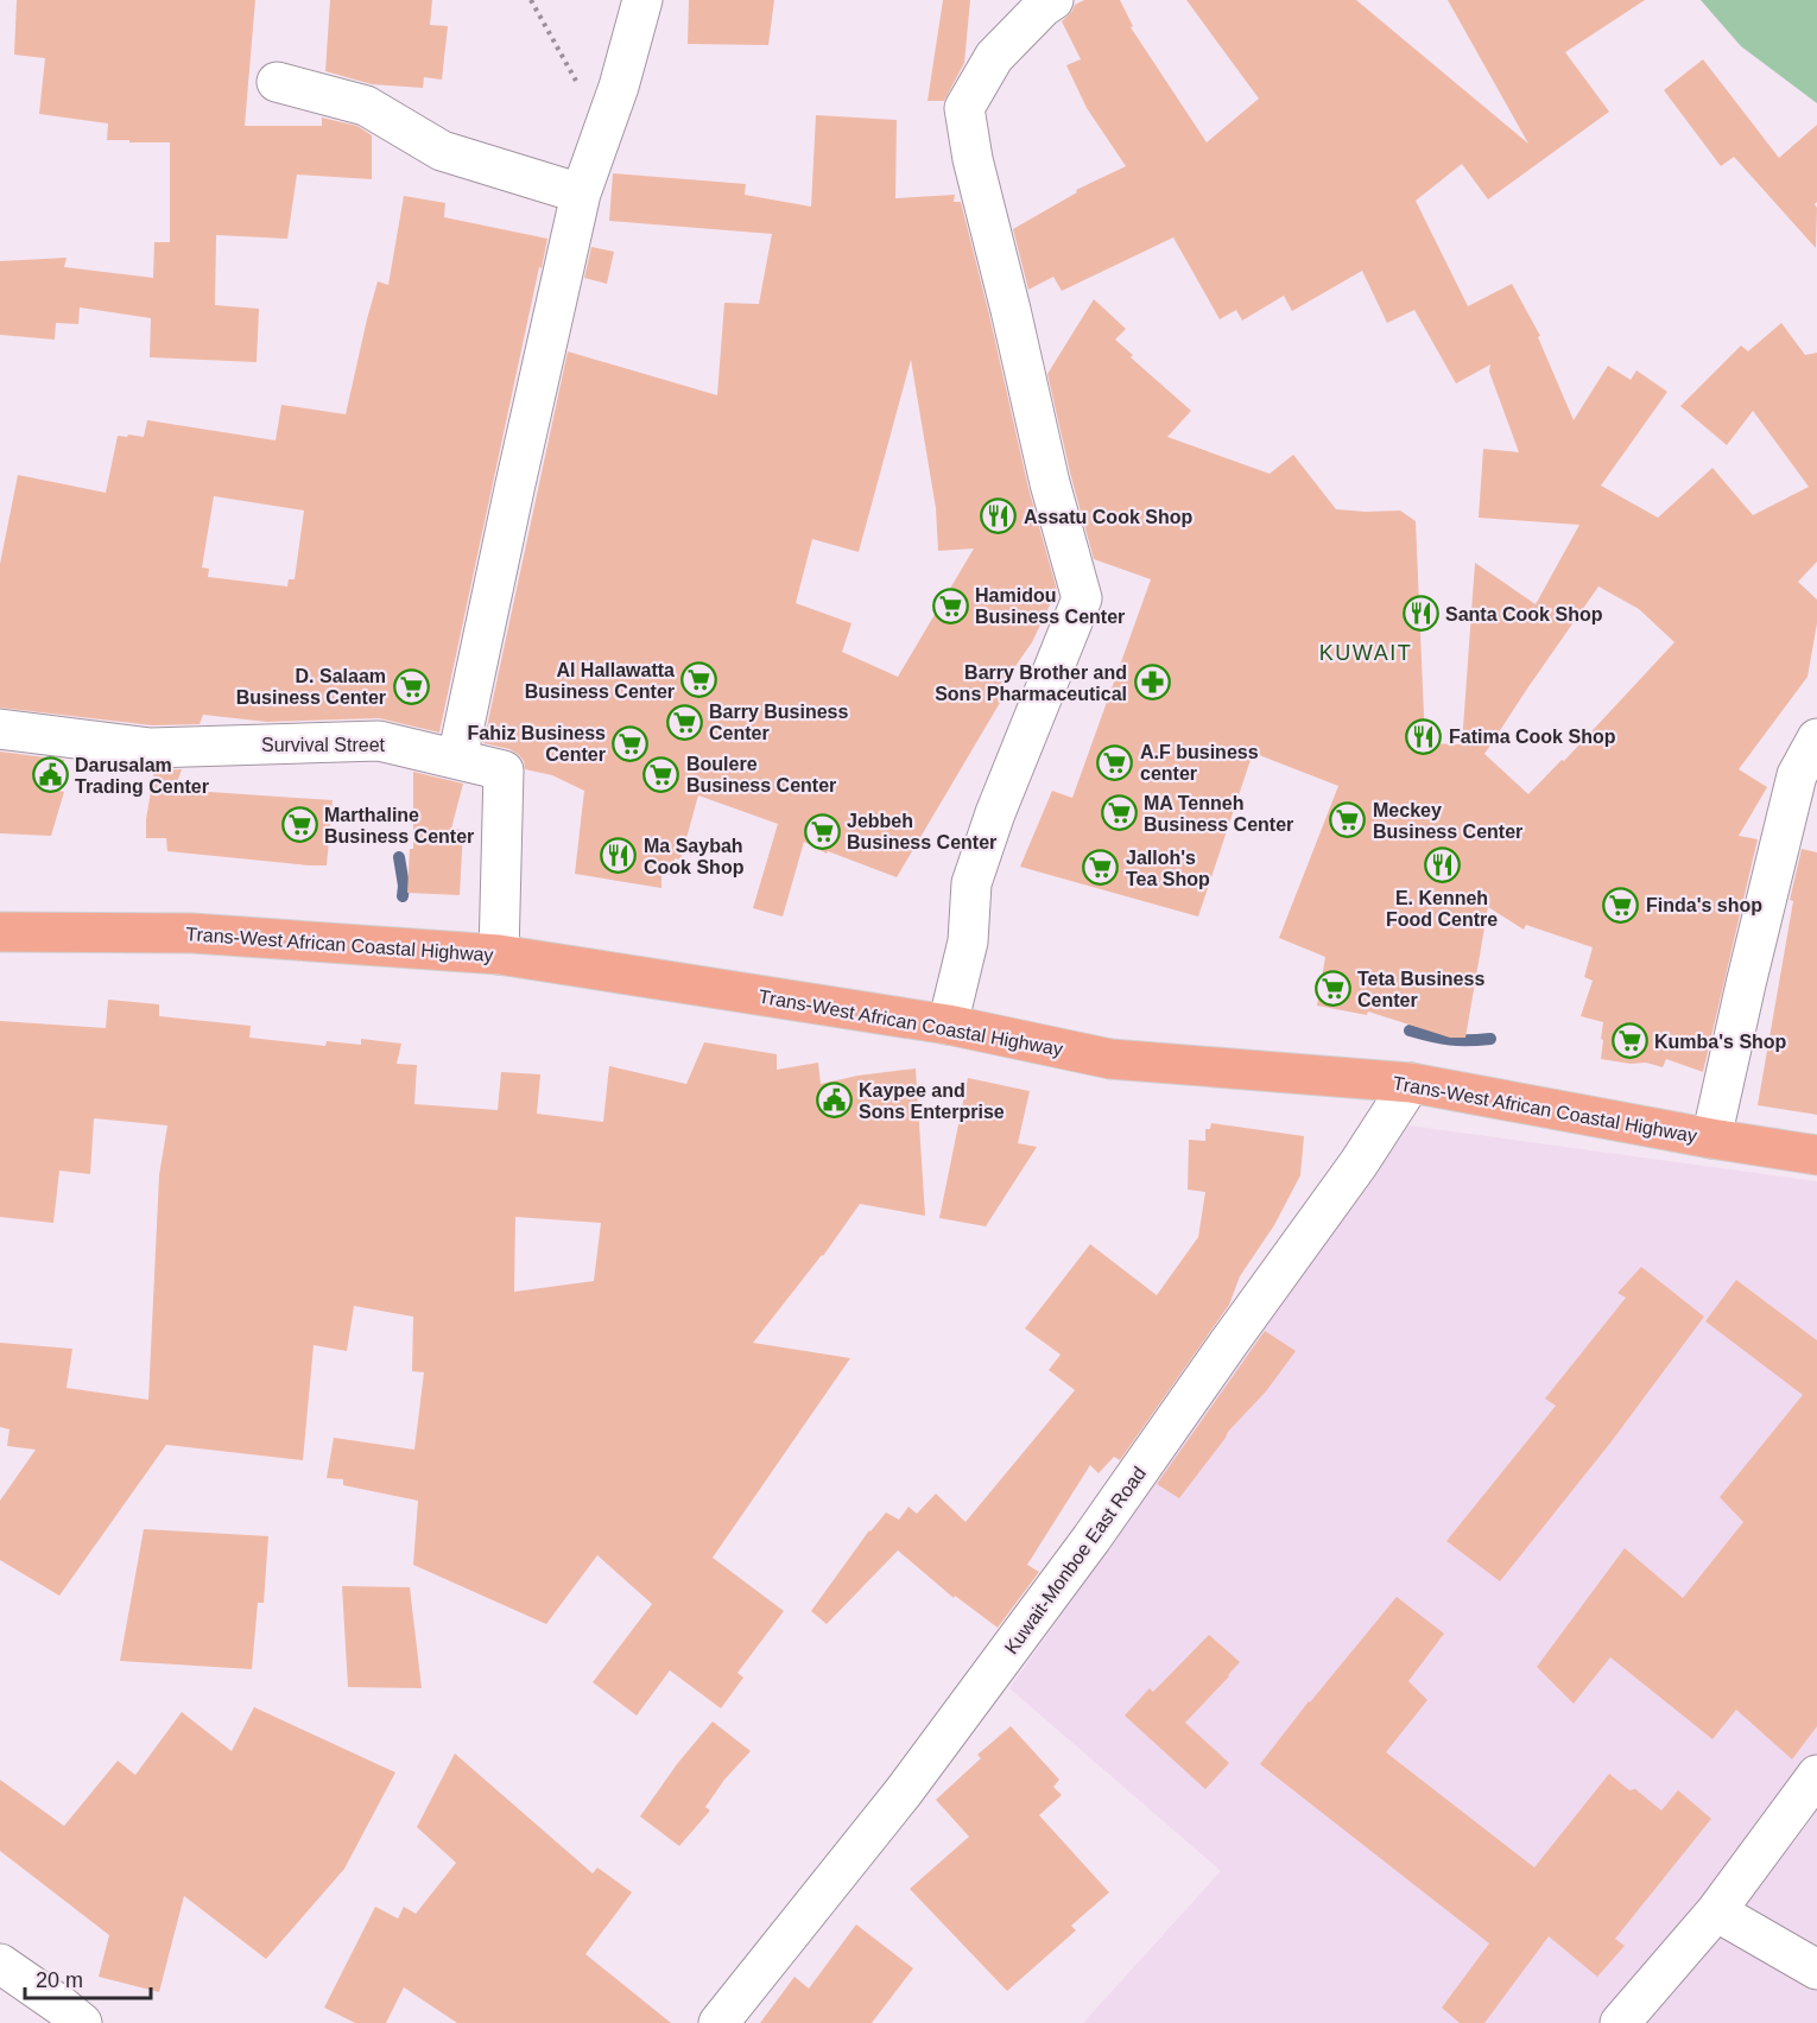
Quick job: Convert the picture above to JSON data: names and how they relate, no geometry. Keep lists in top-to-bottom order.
{
  "streets": {
    "highway": ["Trans-West African Coastal Highway"],
    "street": ["Survival Street", "Kuwait-Monboe East Road"]
  },
  "crossings": [
    ["Survival Street", "Trans-West African Coastal Highway"],
    ["Trans-West African Coastal Highway", "Kuwait-Monboe East Road"]
  ],
  "districts": ["KUWAIT"],
  "places": {
    "restaurant": [
      "Assatu Cook Shop",
      "Santa Cook Shop",
      "Fatima Cook Shop",
      "Ma Saybah Cook Shop",
      "E. Kenneh Food Centre"
    ],
    "supermarket": [
      "Hamidou Business Center",
      "Al Hallawatta Business Center",
      "D. Salaam Business Center",
      "Barry Business Center",
      "Fahiz Business Center",
      "A.F business center",
      "Boulere Business Center",
      "MA Tenneh Business Center",
      "Meckey Business Center",
      "Marthaline Business Center",
      "Jebbeh Business Center",
      "Jalloh's Tea Shop",
      "Finda's shop",
      "Teta Business Center",
      "Kumba's Shop"
    ],
    "pharmacy": ["Barry Brother and Sons Pharmaceutical"],
    "public building": ["Darusalam Trading Center", "Kaypee and Sons Enterprise"]
  },
  "scale_bar": "20 m"
}
